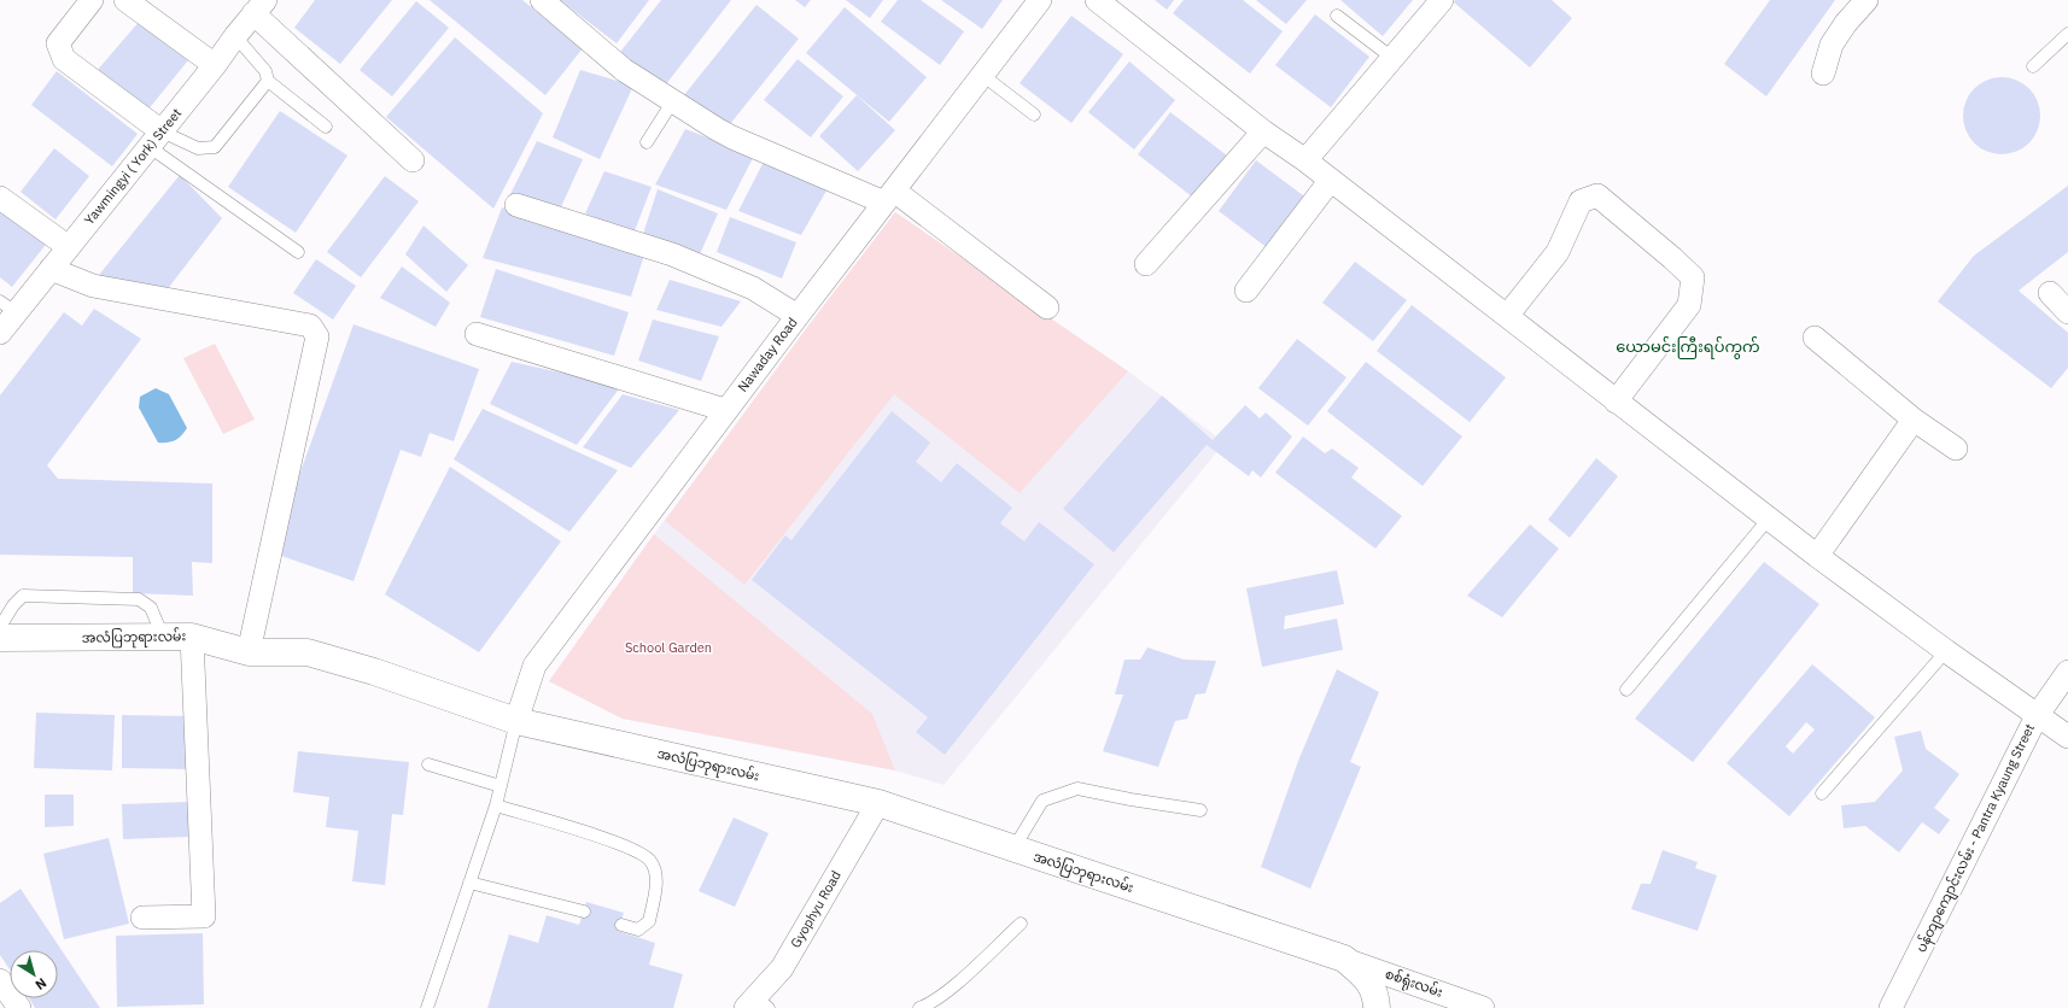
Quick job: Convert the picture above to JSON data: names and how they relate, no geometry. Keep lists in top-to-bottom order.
{
  "streets": {
    "main road": ["အလံပြဘုရားလမ်း"],
    "street": [
      "Yawmingyi ( York) Street",
      "Nawaday Road",
      "ပန်တျာကျောင်းလမ်း - Pantra Kyaung Street",
      "Gyophyu Road",
      "စစ်ရုံးလမ်း"
    ]
  },
  "crossings": [
    ["Nawaday Road", "အလံပြဘုရားလမ်း"],
    ["အလံပြဘုရားလမ်း", "Gyophyu Road"],
    ["အလံပြဘုရားလမ်း", "စစ်ရုံးလမ်း"]
  ],
  "districts": ["ယောမင်းကြီးရပ်ကွက်"],
  "parks": ["School Garden"],
  "north": "bottom right"
}
